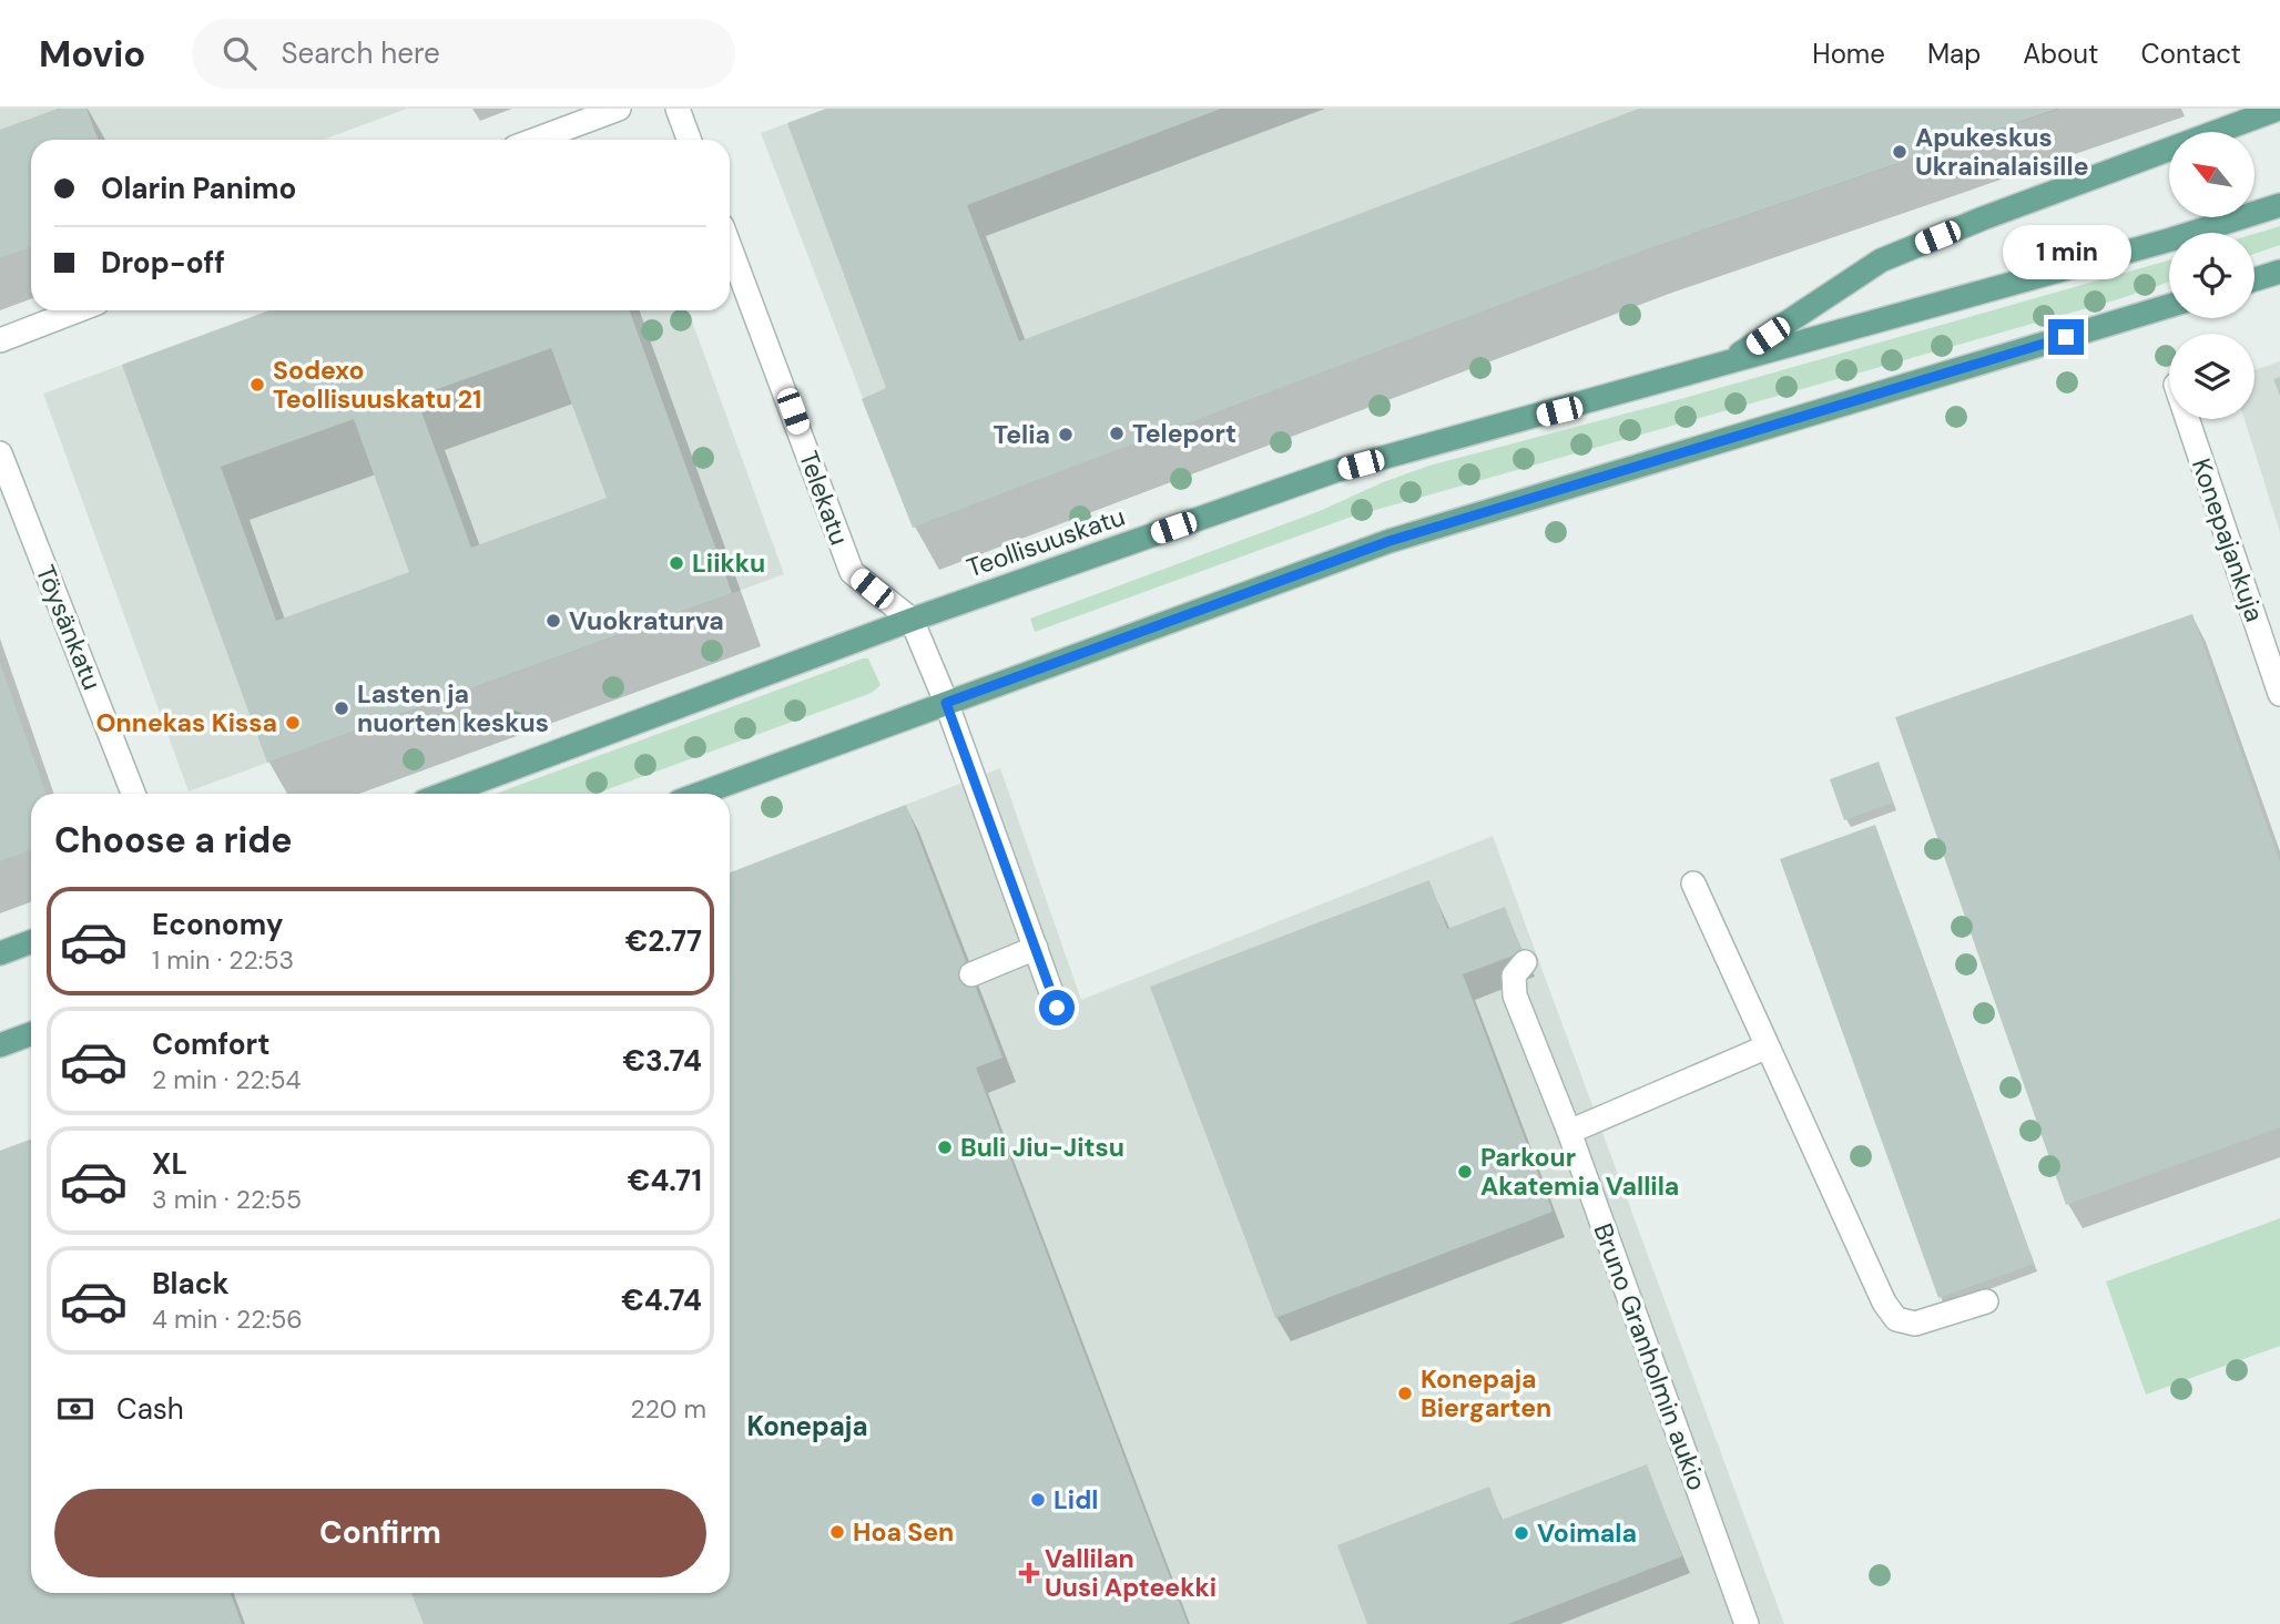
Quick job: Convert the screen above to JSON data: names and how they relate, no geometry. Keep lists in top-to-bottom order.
{
  "streets": {
    "main road": ["Teollisuuskatu"],
    "street": [
      "Telekatu",
      "Konepajankuja",
      "Töysänkatu",
      "Bruno Granholmin aukio"
    ]
  },
  "crossings": [
    ["Telekatu", "Teollisuuskatu"]
  ],
  "districts": ["Konepaja"],
  "places": {
    "other": [
      "Apukeskus Ukrainalaisille",
      "Sodexo Teollisuuskatu 21",
      "Teleport",
      "Telia",
      "Liikku",
      "Vuokraturva",
      "Lasten ja nuorten keskus",
      "Onnekas Kissa",
      "Buli Jiu-Jitsu",
      "Parkour Akatemia Vallila",
      "Konepaja Biergarten",
      "Lidl",
      "Hoa Sen",
      "Voimala"
    ],
    "health": ["Vallilan Uusi Apteekki"]
  },
  "north": "top left",
  "page": {
    "header": "Movio",
    "search": "Search here",
    "nav": [
      "Home",
      "Map",
      "About",
      "Contact"
    ],
    "banner": ["Olarin Panimo", "Drop-off"],
    "bubble": "1 min",
    "heading": "Choose a ride",
    "list": [
      {
        "name": "Economy",
        "note": "1 min · 22:53",
        "value": "€2.77"
      },
      {
        "name": "Comfort",
        "note": "2 min · 22:54",
        "value": "€3.74"
      },
      {
        "name": "XL",
        "note": "3 min · 22:55",
        "value": "€4.71"
      },
      {
        "name": "Black",
        "note": "4 min · 22:56",
        "value": "€4.74"
      }
    ],
    "pay": ["Cash", "220 m"],
    "buttons": "Confirm"
  }
}
